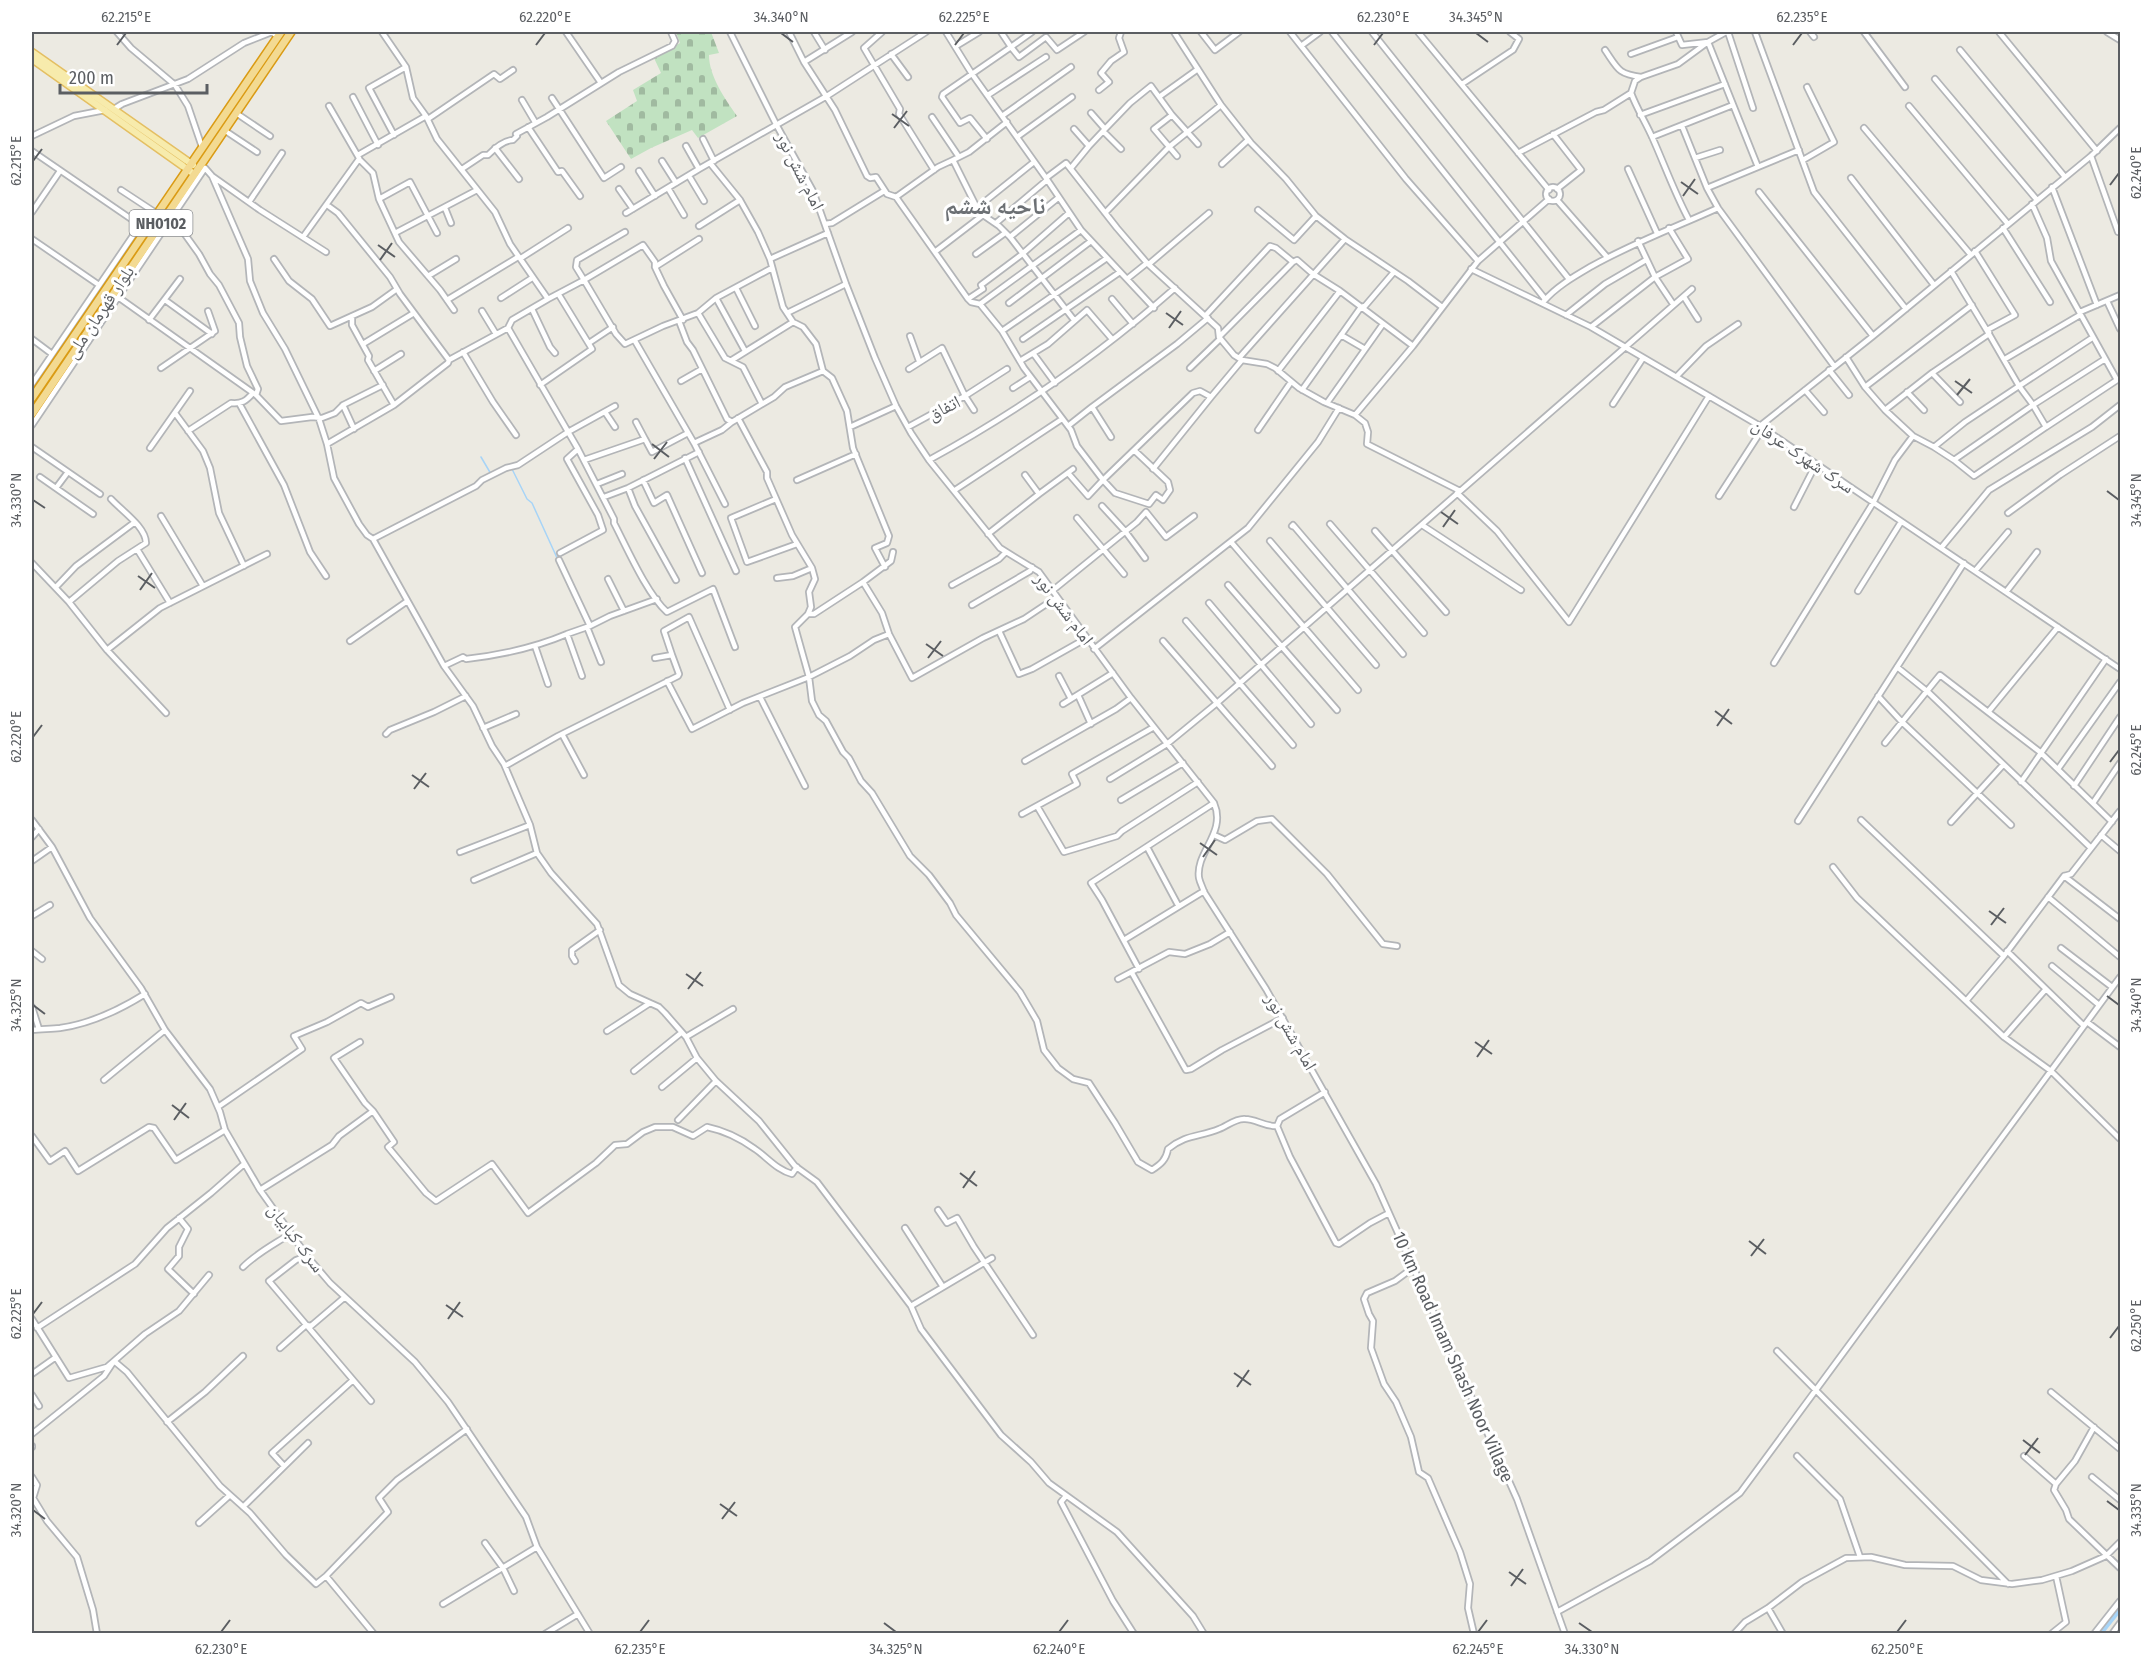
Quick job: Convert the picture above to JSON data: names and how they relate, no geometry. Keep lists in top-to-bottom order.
{
  "streets": {
    "highway": ["NH0102", "بلوار قهرمان ملی"],
    "street": [
      "امام شش نور",
      "اتفاق",
      "سرک شهرک عرفان",
      "سرک کبابیان",
      "10 km Road Imam Shash Noor Village"
    ]
  },
  "crossings": [
    ["امام شش نور", "اتفاق"],
    ["امام شش نور", "10 km Road Imam Shash Noor Village"]
  ],
  "districts": ["ناحیه ششم"],
  "scale_bar": "200 m",
  "coordinates": [
    "62.215°E",
    "62.220°E",
    "34.340°N",
    "62.225°E",
    "62.230°E",
    "34.345°N",
    "62.235°E",
    "62.240°E",
    "34.330°N",
    "62.245°E",
    "34.325°N",
    "62.250°E",
    "34.320°N",
    "34.335°N"
  ]
}
